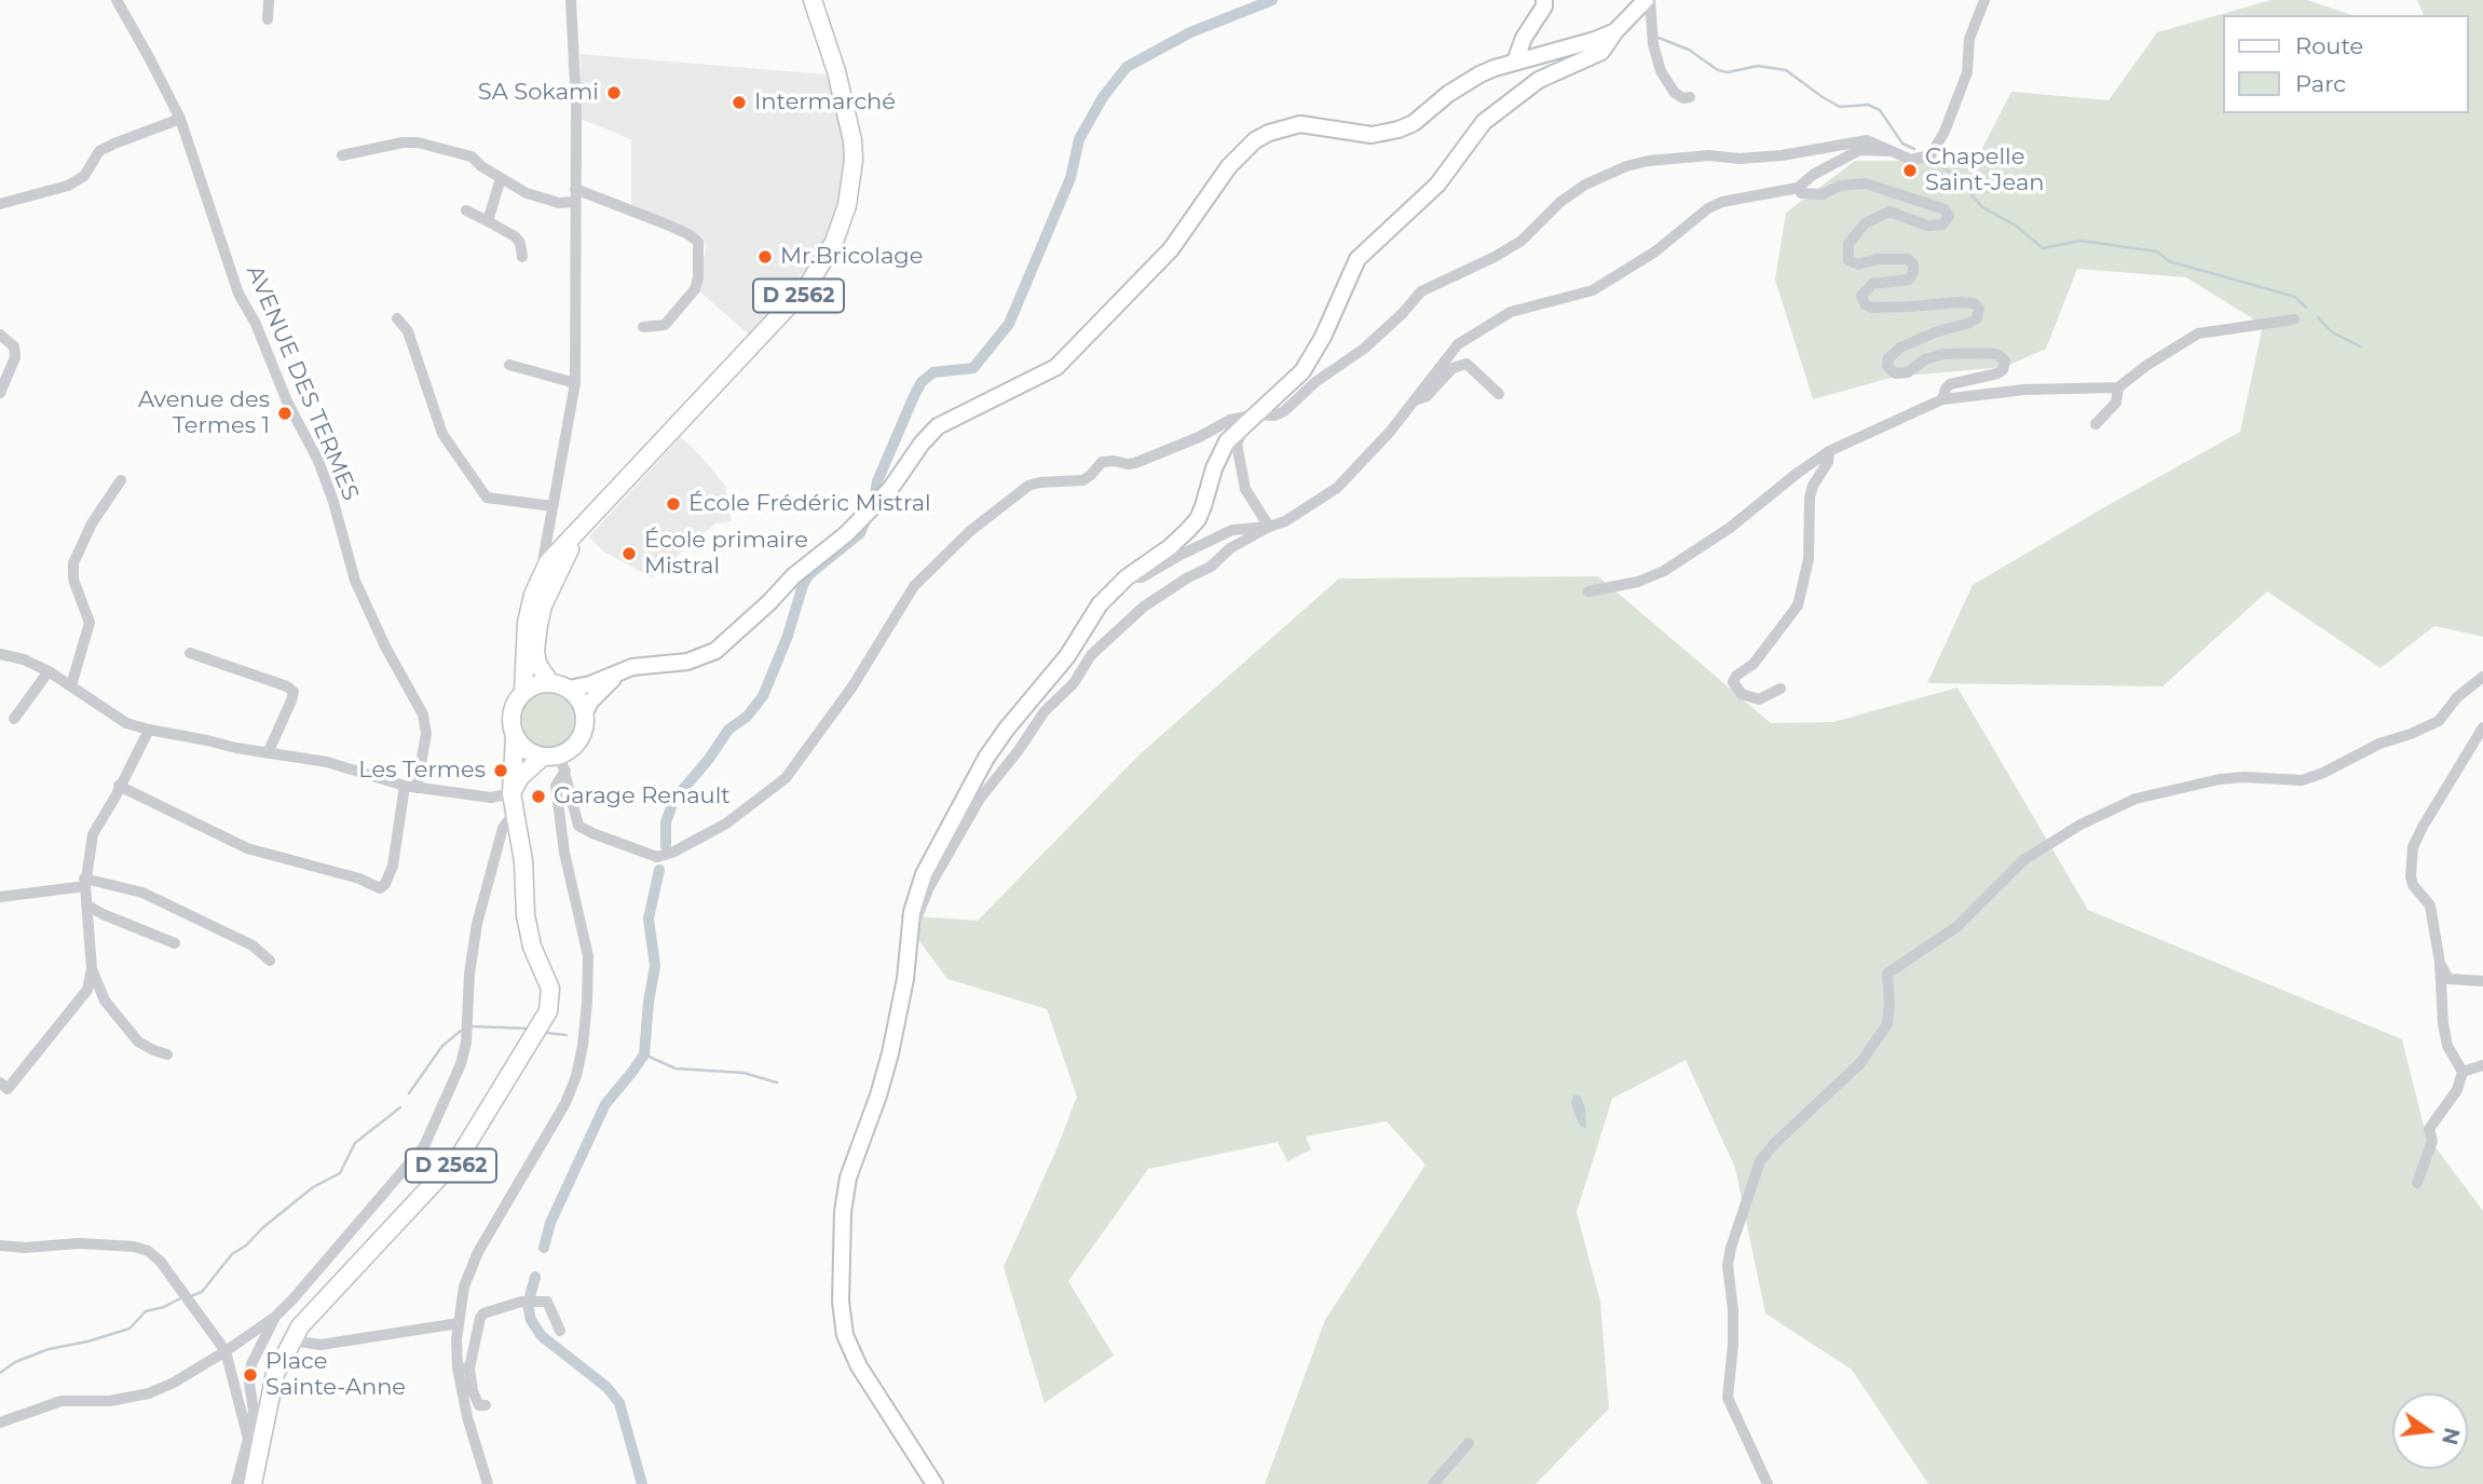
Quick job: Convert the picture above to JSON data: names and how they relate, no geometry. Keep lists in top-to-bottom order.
{
  "streets": {
    "main road": ["D 2562"],
    "street": ["AVENUE DES TERMES"]
  },
  "places": [
    "SA Sokami",
    "Intermarché",
    "Chapelle Saint-Jean",
    "Mr.Bricolage",
    "Avenue des Termes 1",
    "École Frédéric Mistral",
    "École primaire Mistral",
    "Les Termes",
    "Garage Renault",
    "Place Sainte-Anne"
  ],
  "legend": ["Route", "Parc"],
  "north": "right"
}
